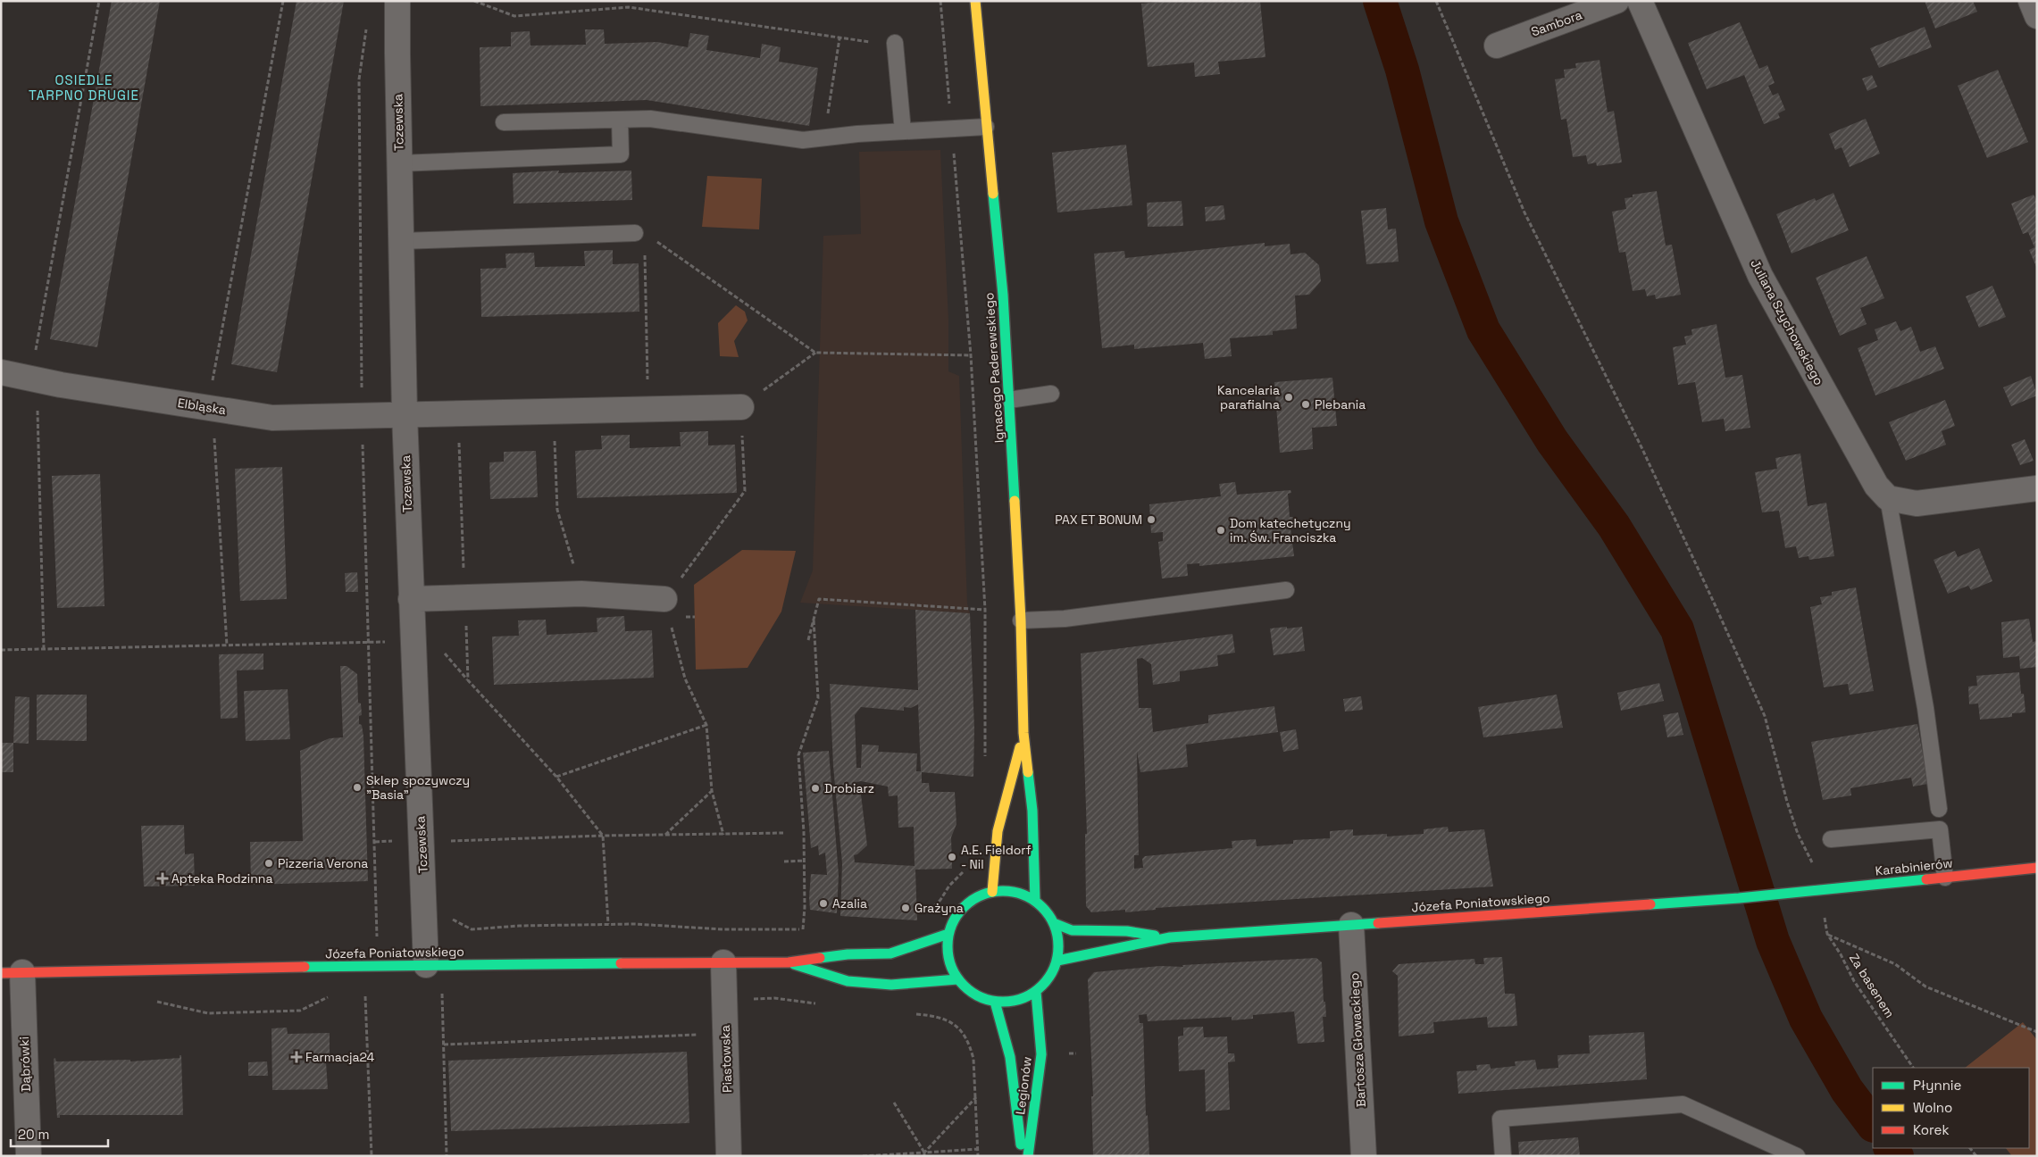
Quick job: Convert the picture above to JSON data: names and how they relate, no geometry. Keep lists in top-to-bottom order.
{
  "streets": {
    "main road": [
      "Ignacego Paderewskiego",
      "Karabinierów",
      "Józefa Poniatowskiego",
      "Legionów"
    ],
    "street": [
      "Sambora",
      "Tczewska",
      "Juliana Szychowskiego",
      "Elbląska",
      "Bartosza Głowackiego",
      "Piastowska",
      "Dąbrówki"
    ],
    "path": ["Za basenem"]
  },
  "crossings": [
    ["Tczewska", "Elbląska"],
    ["Tczewska", "Józefa Poniatowskiego"],
    ["Ignacego Paderewskiego", "Józefa Poniatowskiego"],
    ["Ignacego Paderewskiego", "Legionów"],
    ["Karabinierów", "Józefa Poniatowskiego"],
    ["Józefa Poniatowskiego", "Bartosza Głowackiego"],
    ["Józefa Poniatowskiego", "Piastowska"],
    ["Józefa Poniatowskiego", "Dąbrówki"],
    ["Józefa Poniatowskiego", "Legionów"]
  ],
  "districts": ["OSIEDLE TARPNO DRUGIE"],
  "places": {
    "other": [
      "Kancelaria parafialna",
      "Plebania",
      "PAX ET BONUM",
      "Dom katechetyczny im. Św. Franciszka",
      "Sklep spozywczy \"Basia\"",
      "Drobiarz",
      "A.E. Fieldorf - Nil",
      "Pizzeria Verona",
      "Azalia",
      "Grażyna"
    ],
    "health": ["Apteka Rodzinna", "Farmacja24"]
  },
  "legend": ["Płynnie", "Wolno", "Korek"],
  "scale_bar": "20 m"
}
